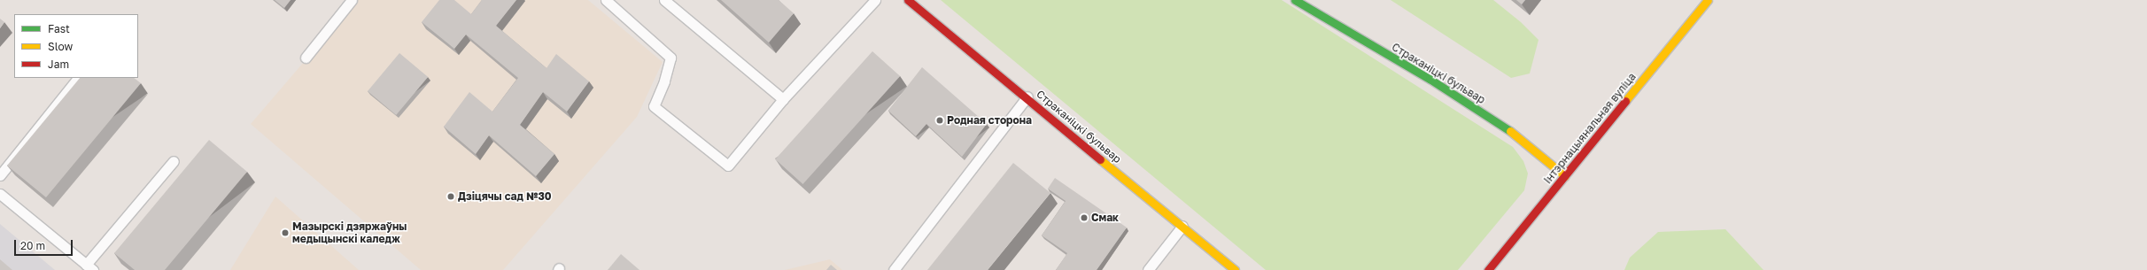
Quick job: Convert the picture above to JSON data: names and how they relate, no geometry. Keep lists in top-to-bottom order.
{
  "streets": {
    "street": ["Страканіцкі бульвар", "Інтэрнацыянальная вуліца"]
  },
  "crossings": [
    ["Страканіцкі бульвар", "Інтэрнацыянальная вуліца"]
  ],
  "places": [
    "Родная сторона",
    "Дзіцячы сад №30",
    "Смак",
    "Мазырскі дзяржаўны медыцынскі каледж"
  ],
  "legend": ["Fast", "Slow", "Jam"],
  "scale_bar": "20 m"
}
